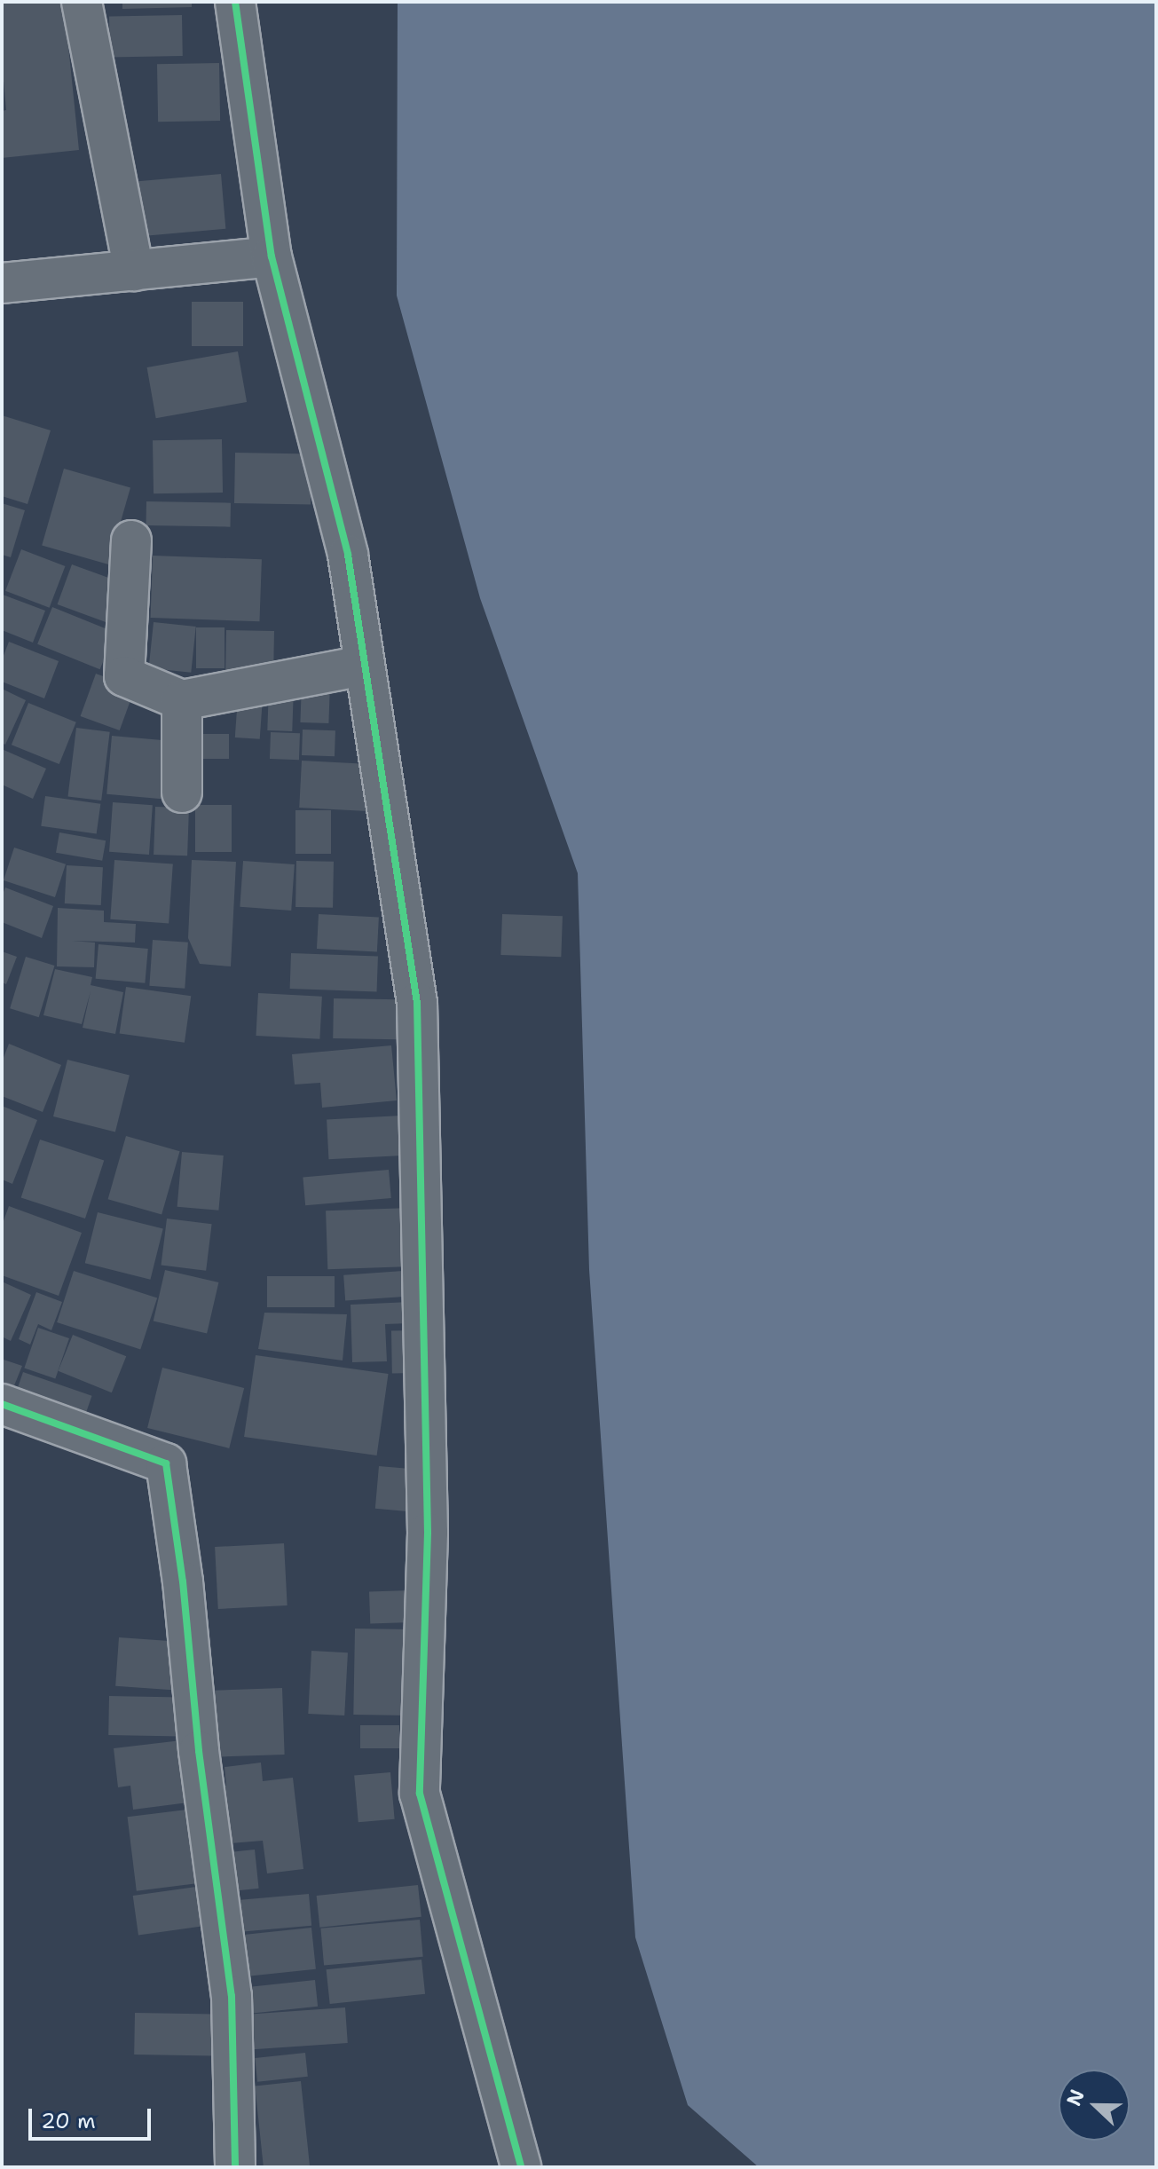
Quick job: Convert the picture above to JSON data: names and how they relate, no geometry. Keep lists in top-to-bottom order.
{
  "scale_bar": "20 m",
  "north": "left"
}
